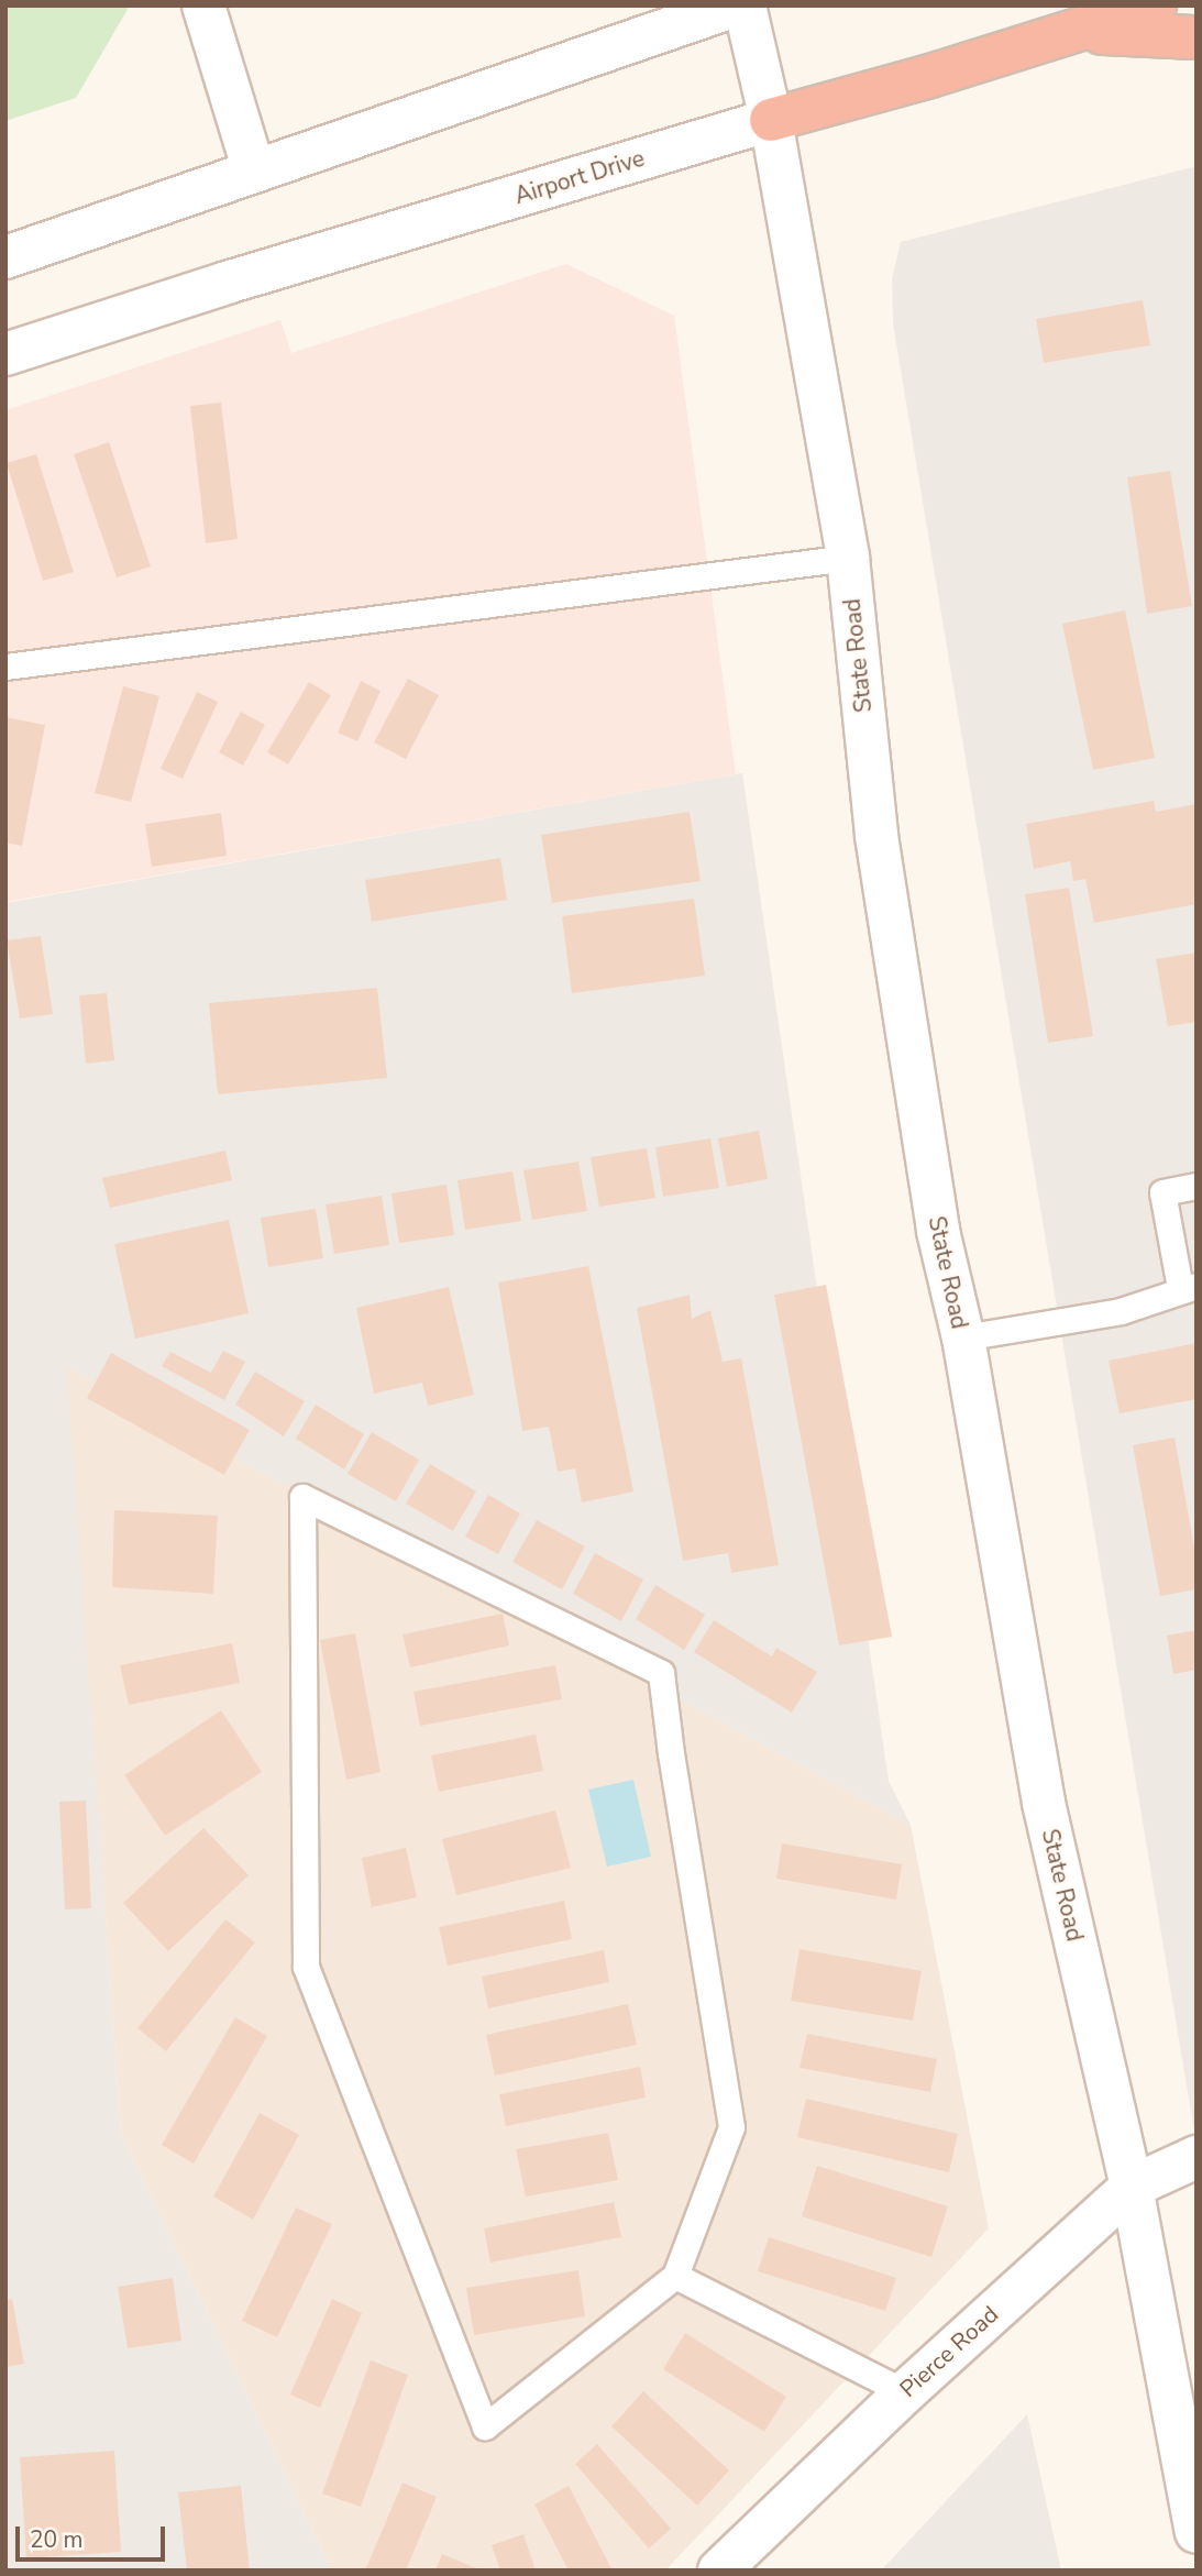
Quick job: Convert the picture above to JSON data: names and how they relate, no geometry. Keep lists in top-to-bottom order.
{
  "streets": {
    "highway": ["Airport Drive"],
    "street": ["State Road", "Pierce Road"]
  },
  "crossings": [
    ["Airport Drive", "State Road"],
    ["State Road", "Pierce Road"]
  ],
  "scale_bar": "20 m"
}
